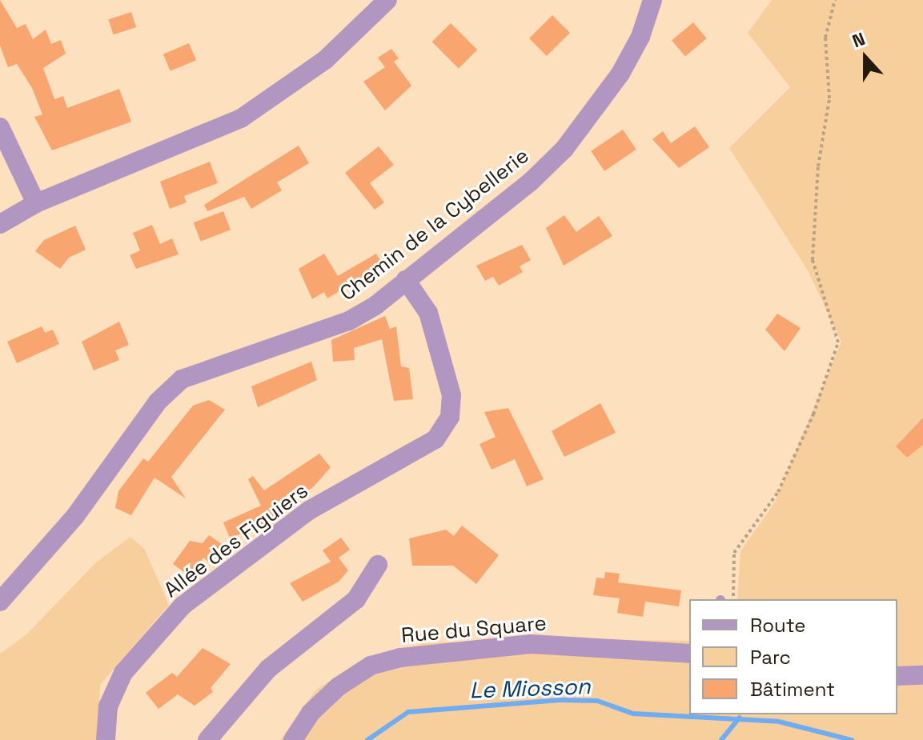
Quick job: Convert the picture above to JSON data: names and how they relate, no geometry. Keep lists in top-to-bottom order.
{
  "streets": {
    "street": ["Chemin de la Cybellerie", "Allée des Figuiers", "Rue du Square"]
  },
  "crossings": [
    ["Chemin de la Cybellerie", "Allée des Figuiers"]
  ],
  "water": ["Le Miosson"],
  "legend": ["Route", "Parc", "Bâtiment"],
  "north": "top"
}
